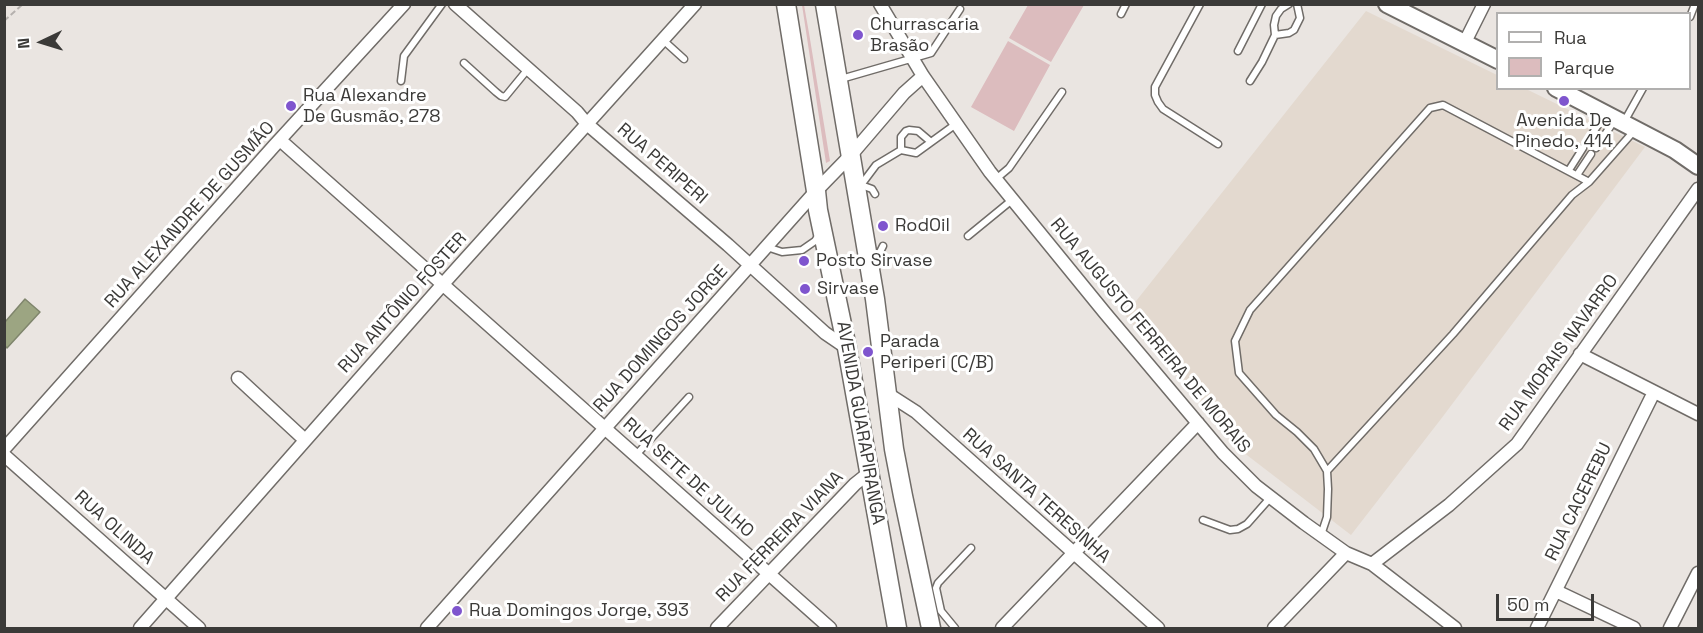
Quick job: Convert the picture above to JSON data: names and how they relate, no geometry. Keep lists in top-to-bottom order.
{
  "streets": {
    "main road": ["AVENIDA GUARAPIRANGA"],
    "street": [
      "RUA PERIPERI",
      "RUA ALEXANDRE DE GUSMÃO",
      "RUA ANTÔNIO FOSTER",
      "RUA AUGUSTO FERREIRA DE MORAIS",
      "RUA DOMINGOS JORGE",
      "RUA MORAIS NAVARRO",
      "RUA SETE DE JULHO",
      "RUA SANTA TERESINHA",
      "RUA CACEREBU",
      "RUA OLINDA",
      "RUA FERREIRA VIANA"
    ]
  },
  "crossings": [
    ["RUA PERIPERI", "RUA ANTÔNIO FOSTER"],
    ["RUA PERIPERI", "RUA DOMINGOS JORGE"],
    ["RUA PERIPERI", "AVENIDA GUARAPIRANGA"],
    ["RUA ALEXANDRE DE GUSMÃO", "RUA SETE DE JULHO"],
    ["RUA ANTÔNIO FOSTER", "RUA SETE DE JULHO"],
    ["RUA ANTÔNIO FOSTER", "RUA OLINDA"],
    ["RUA AUGUSTO FERREIRA DE MORAIS", "RUA DOMINGOS JORGE"],
    ["RUA AUGUSTO FERREIRA DE MORAIS", "RUA MORAIS NAVARRO"],
    ["RUA DOMINGOS JORGE", "AVENIDA GUARAPIRANGA"],
    ["RUA DOMINGOS JORGE", "RUA SETE DE JULHO"],
    ["AVENIDA GUARAPIRANGA", "RUA SANTA TERESINHA"],
    ["AVENIDA GUARAPIRANGA", "RUA FERREIRA VIANA"],
    ["RUA SETE DE JULHO", "RUA FERREIRA VIANA"]
  ],
  "places": [
    "Churrascaria Brasão",
    "Avenida De Pinedo, 414",
    "Rua Alexandre De Gusmão, 278",
    "RodOil",
    "Posto Sirvase",
    "Sirvase",
    "Parada Periperi (C/B)",
    "Rua Domingos Jorge, 393"
  ],
  "legend": ["Rua", "Parque"],
  "scale_bar": "50 m",
  "north": "left"
}
